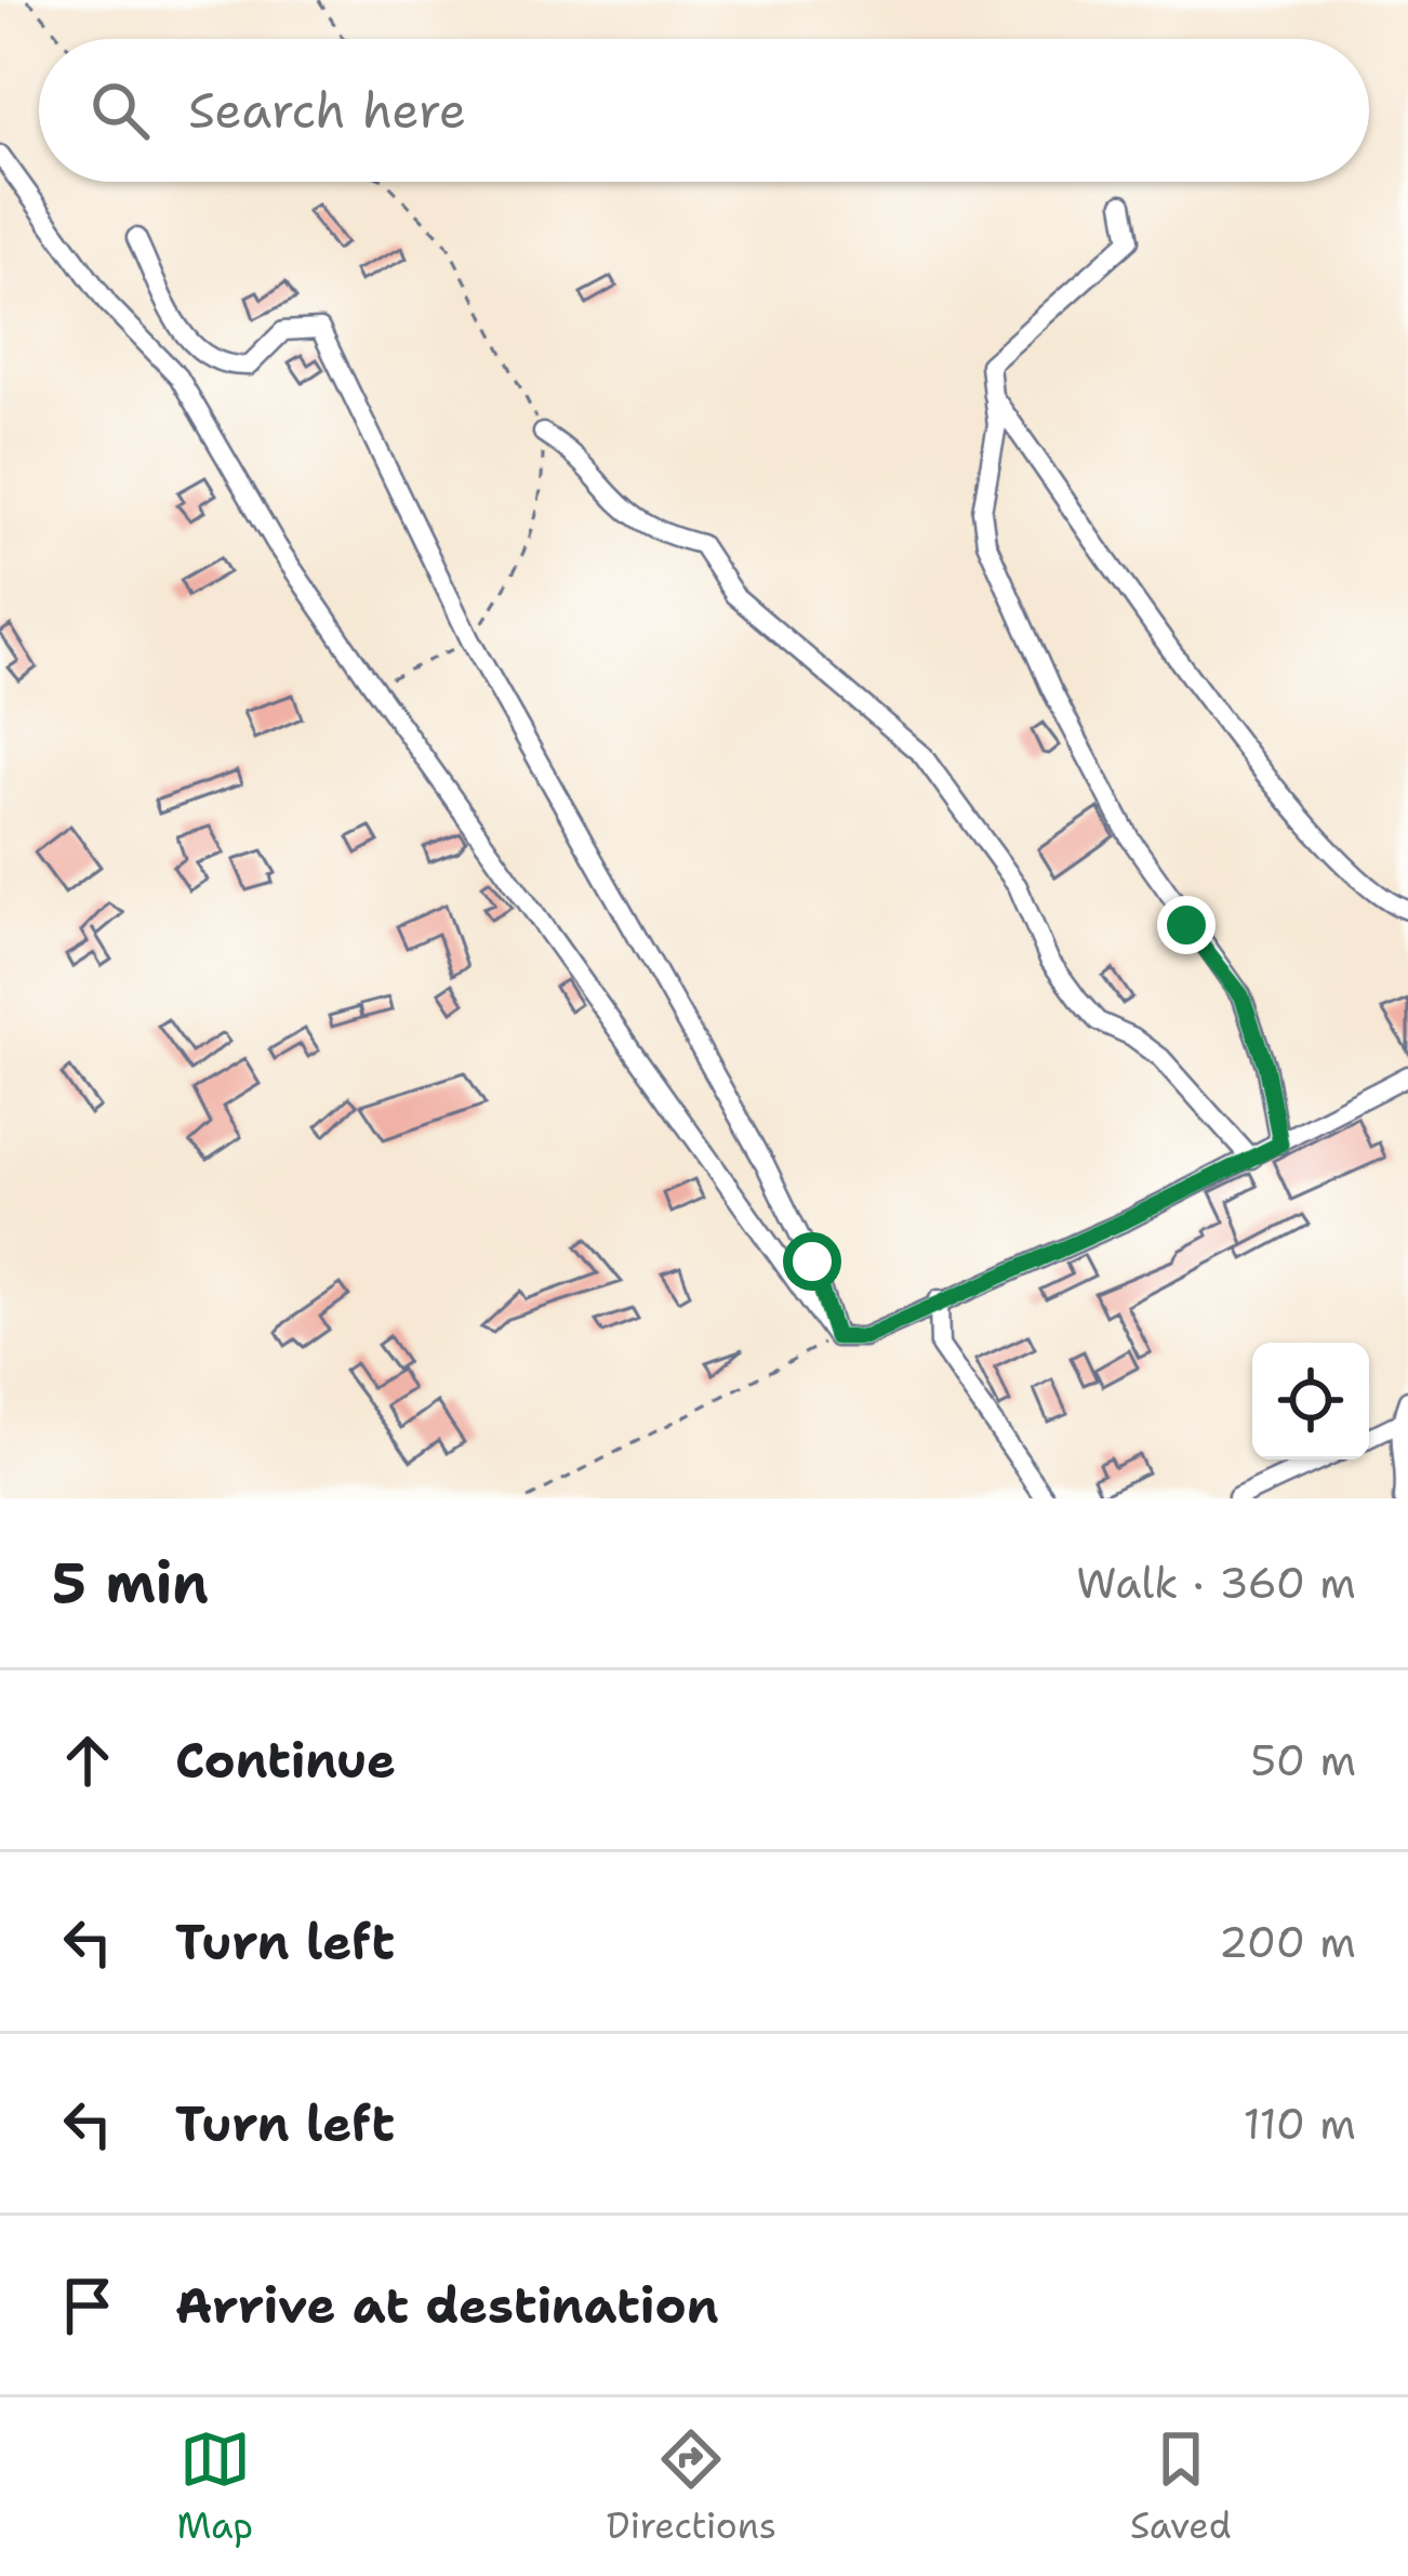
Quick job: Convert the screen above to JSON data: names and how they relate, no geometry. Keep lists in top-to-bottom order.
{
  "page": {
    "search": "Search here",
    "heading": ["5 min", "Walk · 360 m"],
    "list": [
      ["Continue", "50 m"],
      ["Turn left", "200 m"],
      ["Turn left", "110 m"],
      "Arrive at destination"
    ],
    "nav": ["Map", "Directions", "Saved"]
  }
}
